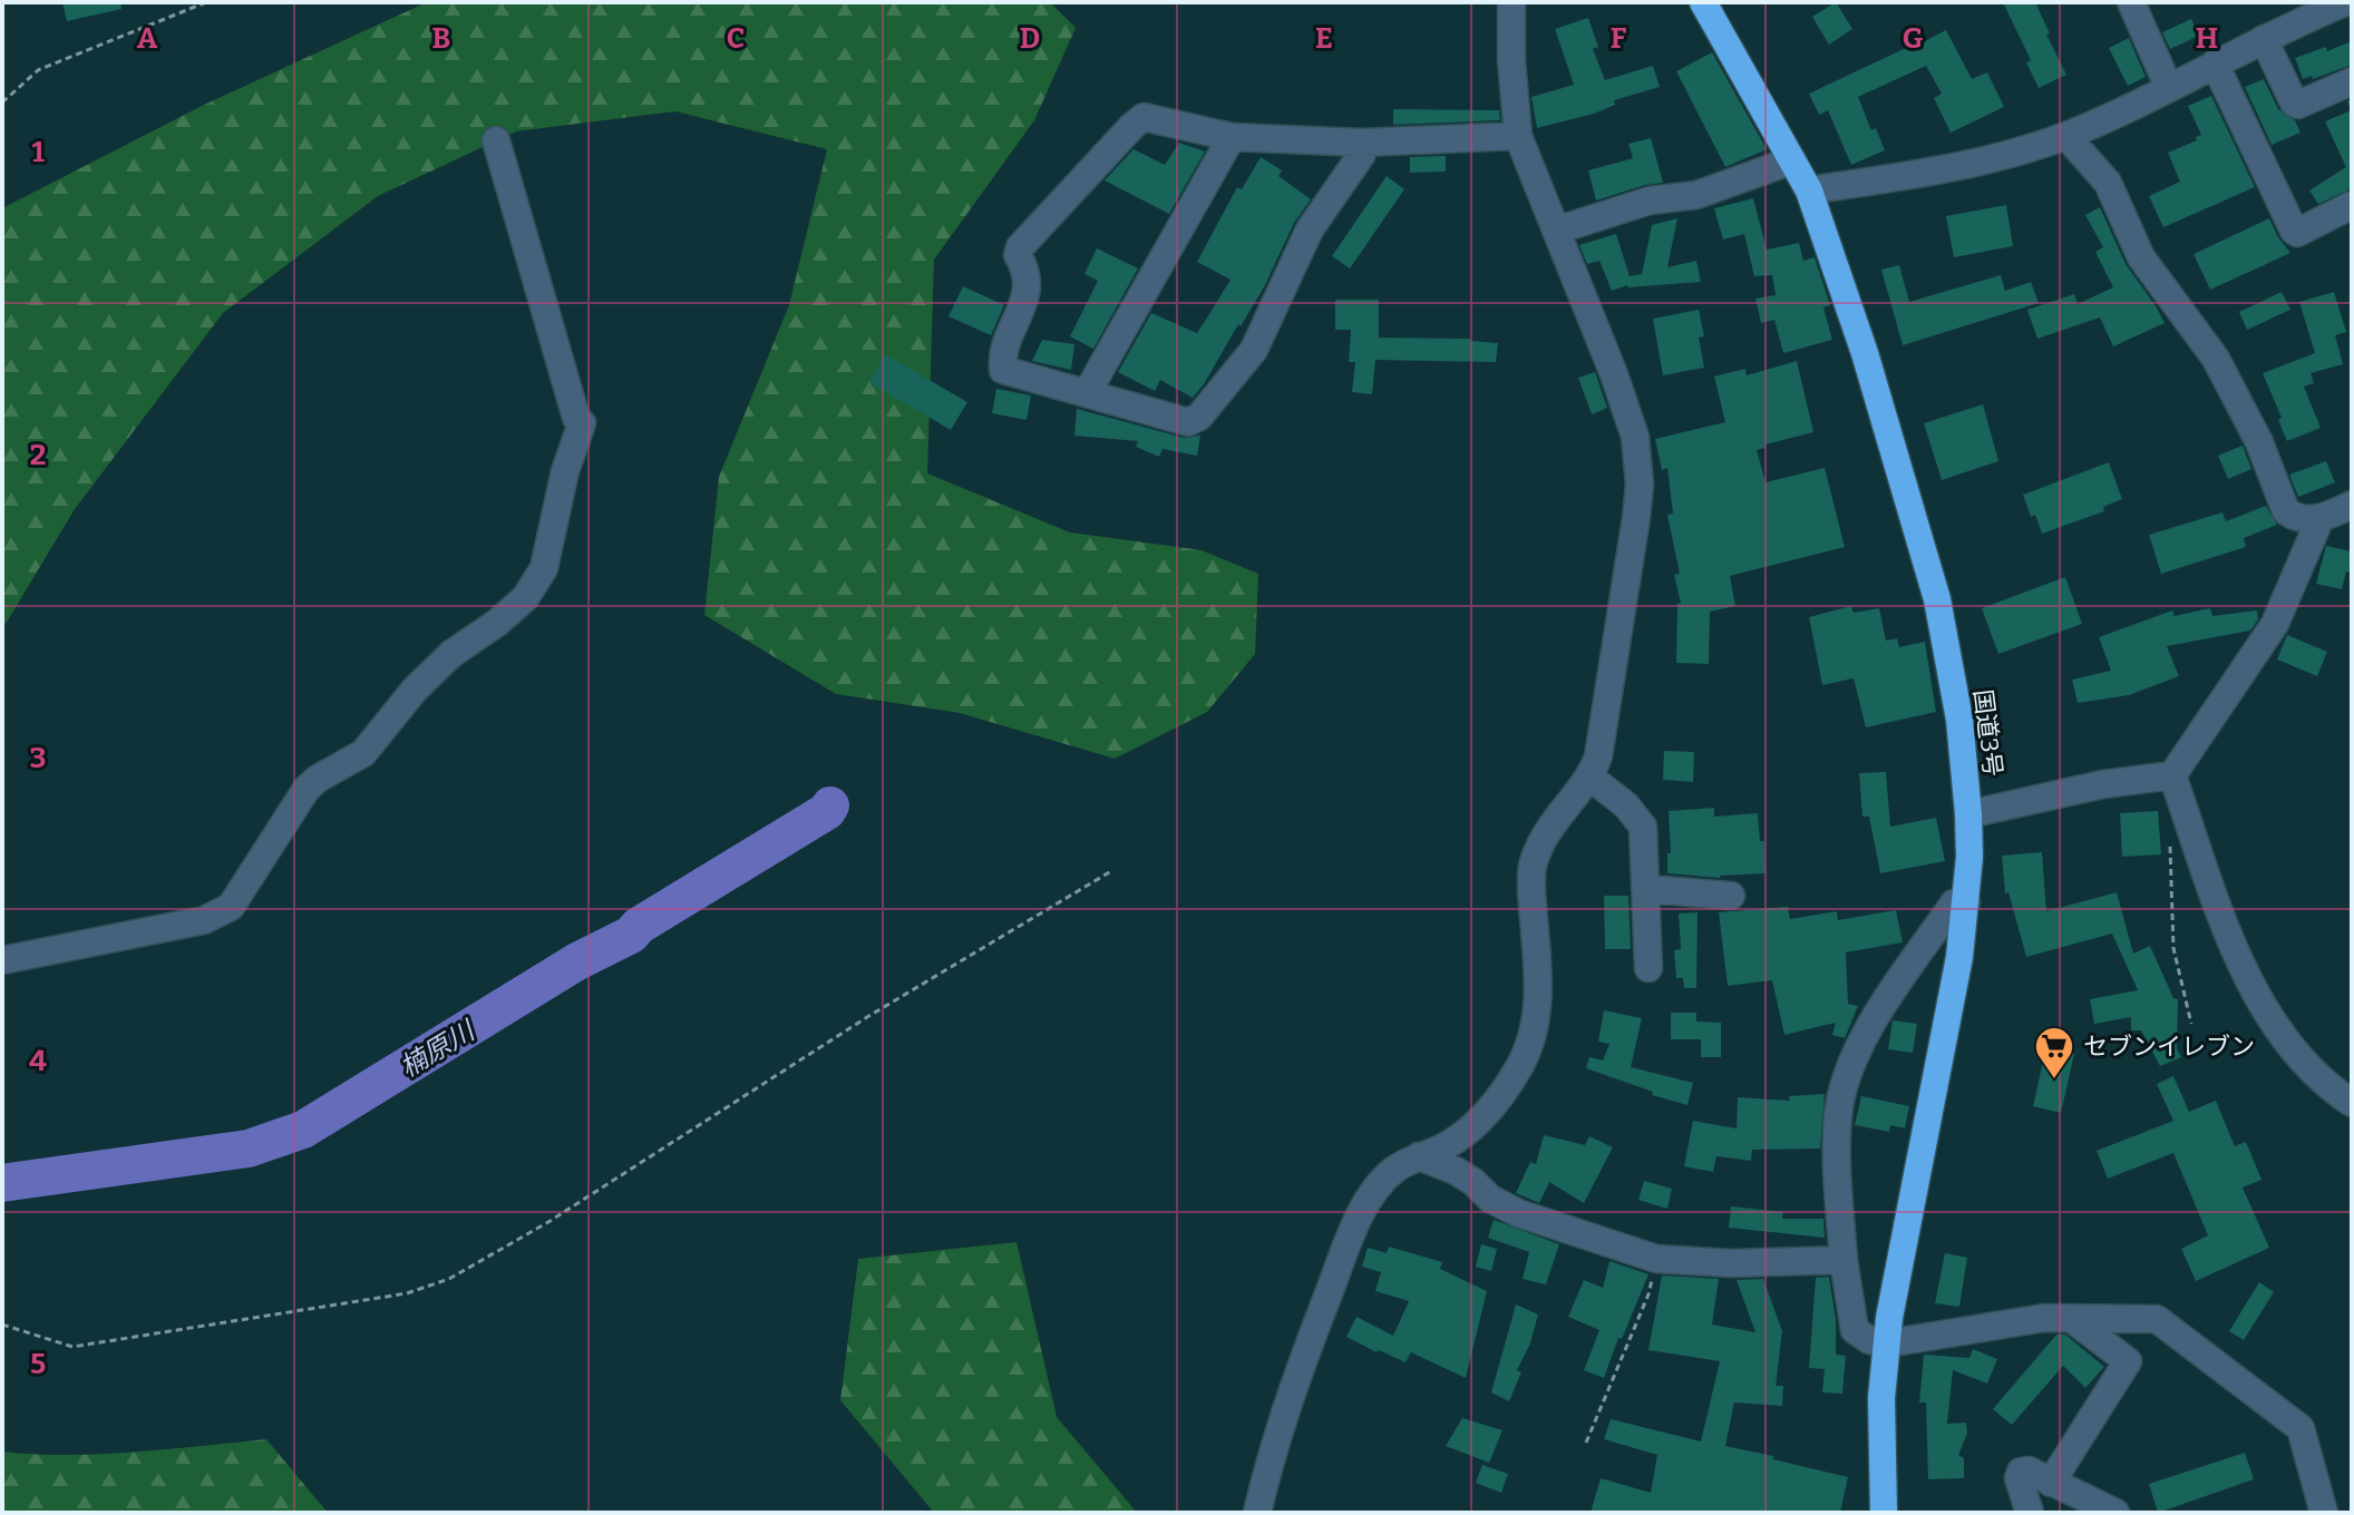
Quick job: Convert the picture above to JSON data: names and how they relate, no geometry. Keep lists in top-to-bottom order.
{
  "streets": {
    "highway": ["国道3号"]
  },
  "water": ["楠原川"],
  "places": {
    "supermarket": ["セブンイレブン"]
  },
  "grid": {
    "columns": [
      "A",
      "B",
      "C",
      "D",
      "E",
      "F",
      "G",
      "H"
    ],
    "rows": [
      "1",
      "2",
      "3",
      "4",
      "5"
    ]
  }
}
